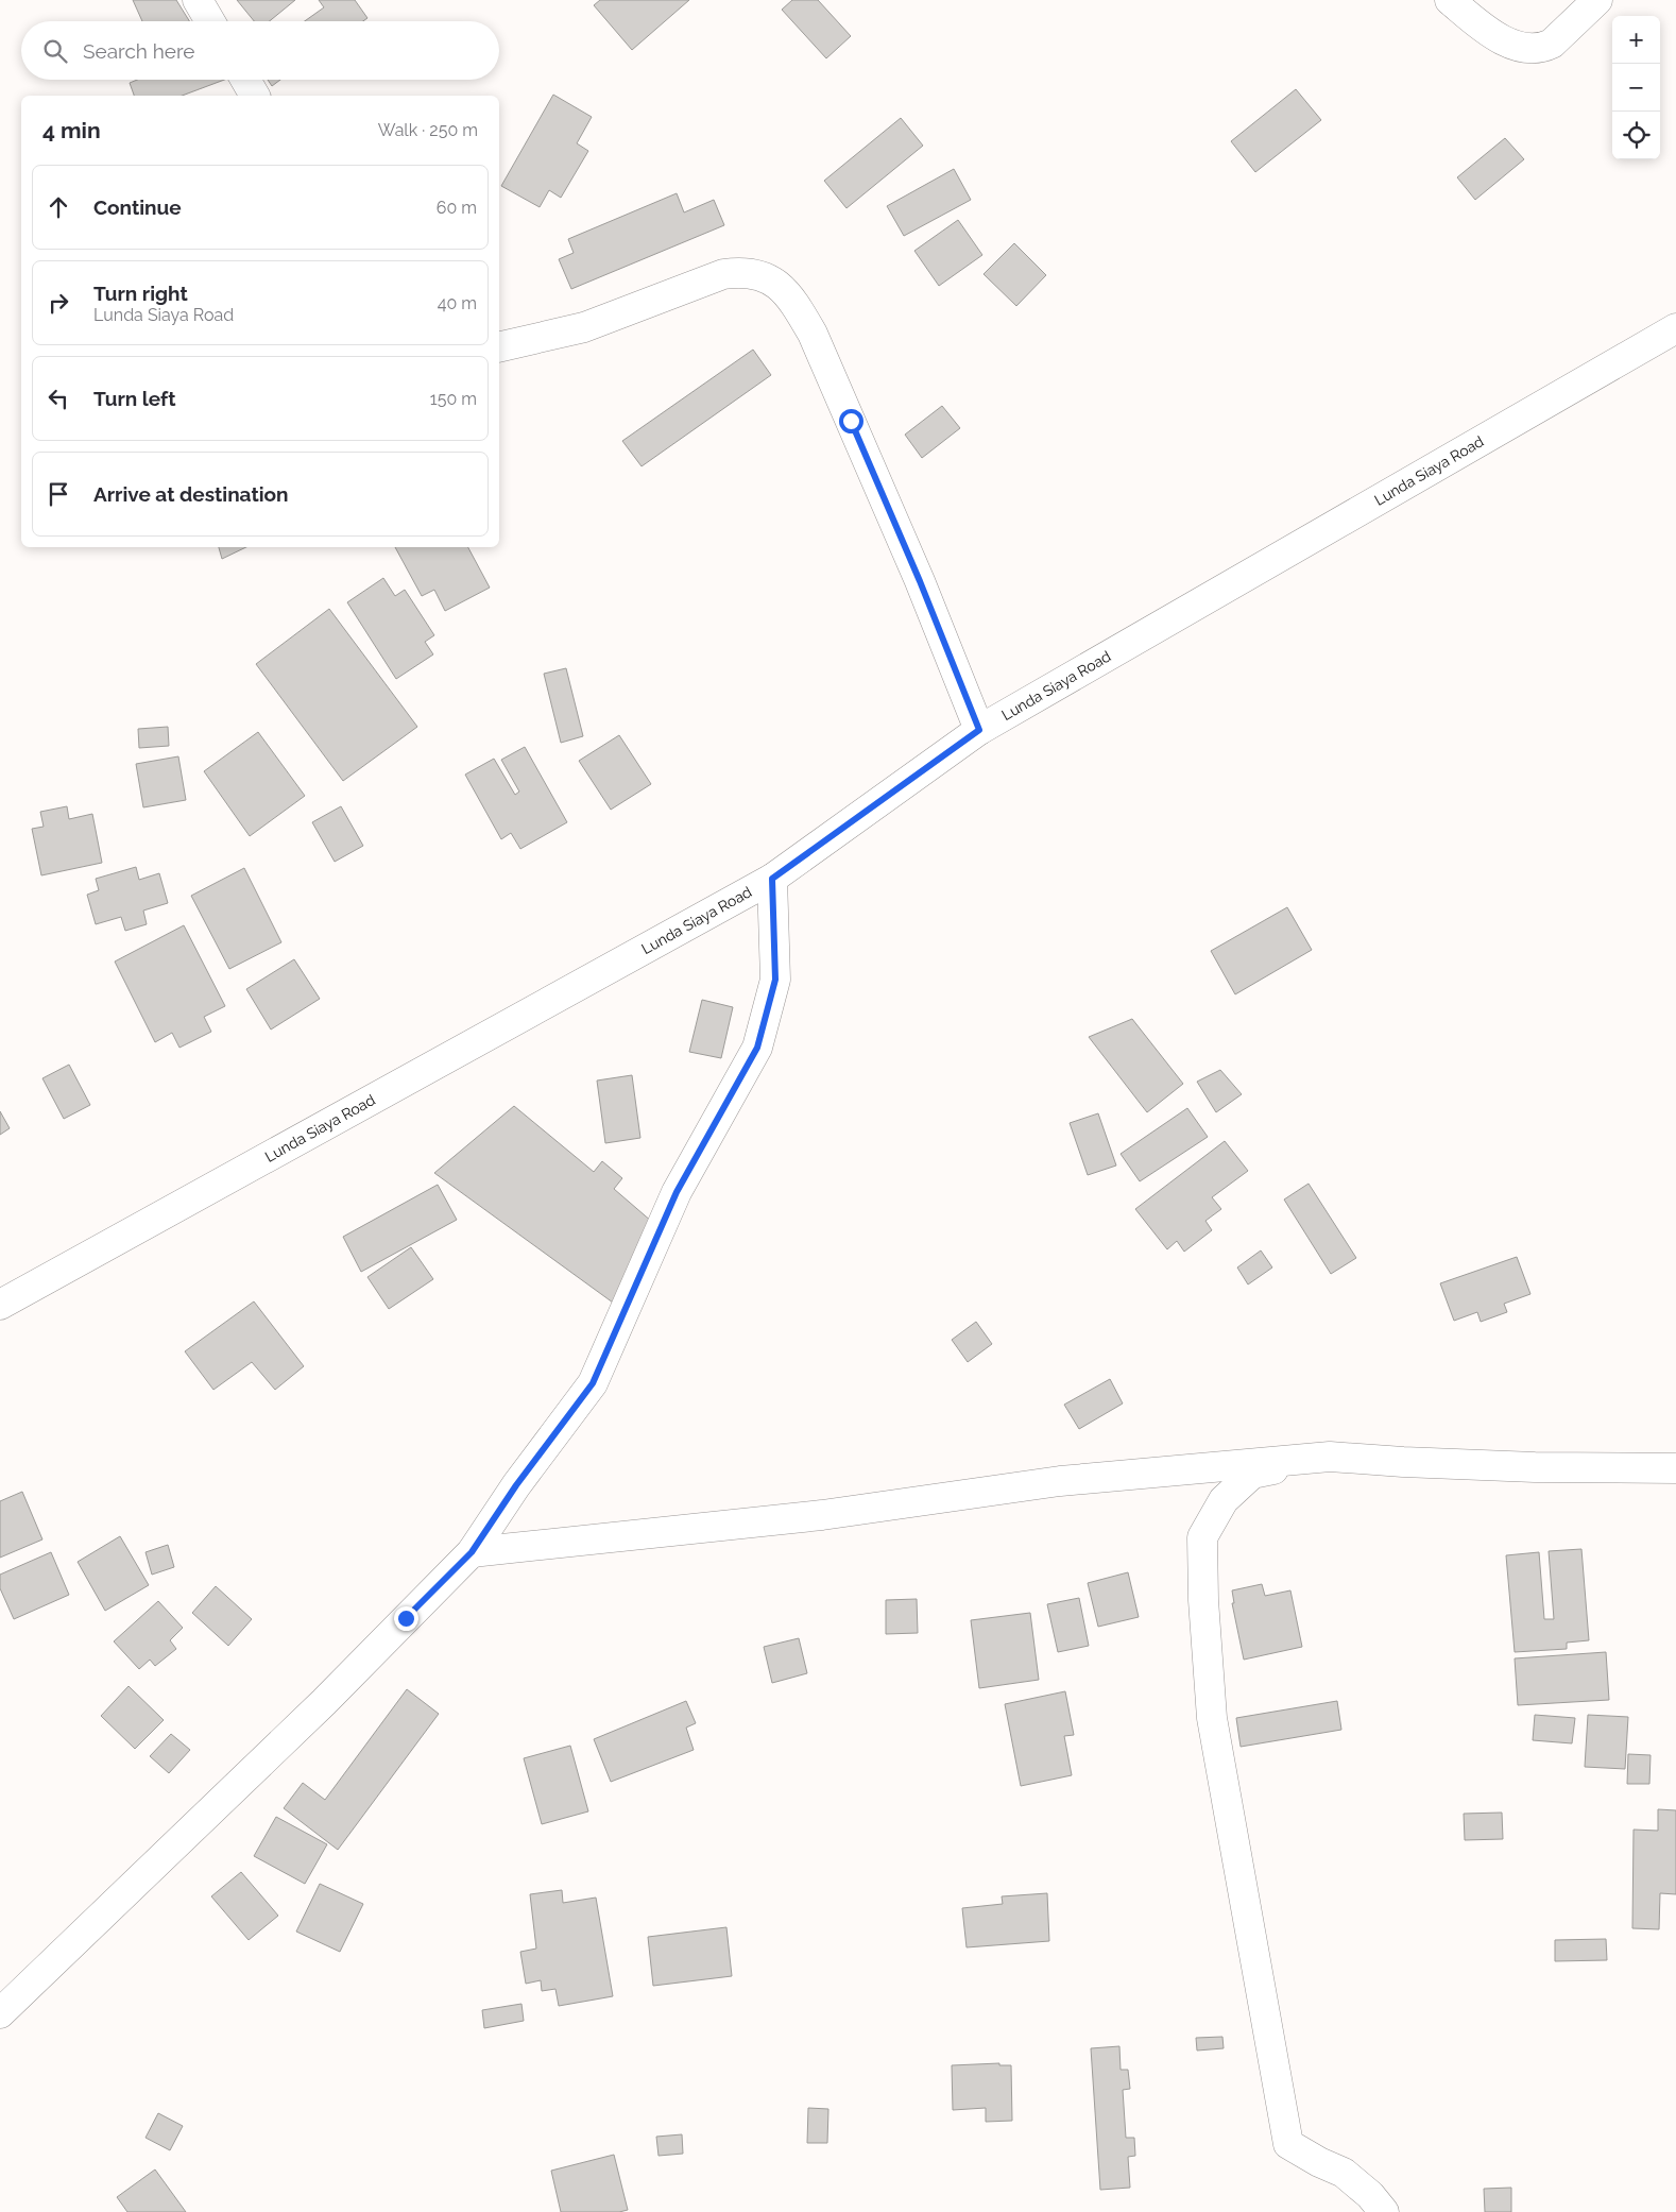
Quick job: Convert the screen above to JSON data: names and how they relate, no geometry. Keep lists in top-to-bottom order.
{
  "streets": {
    "street": ["Lunda Siaya Road"]
  },
  "page": {
    "map_buttons": ["+", "−"],
    "search": "Search here",
    "heading": ["4 min", "Walk · 250 m"],
    "list": [
      ["Continue", "60 m"],
      ["Turn right", "Lunda Siaya Road", "40 m"],
      ["Turn left", "150 m"],
      "Arrive at destination"
    ]
  }
}
